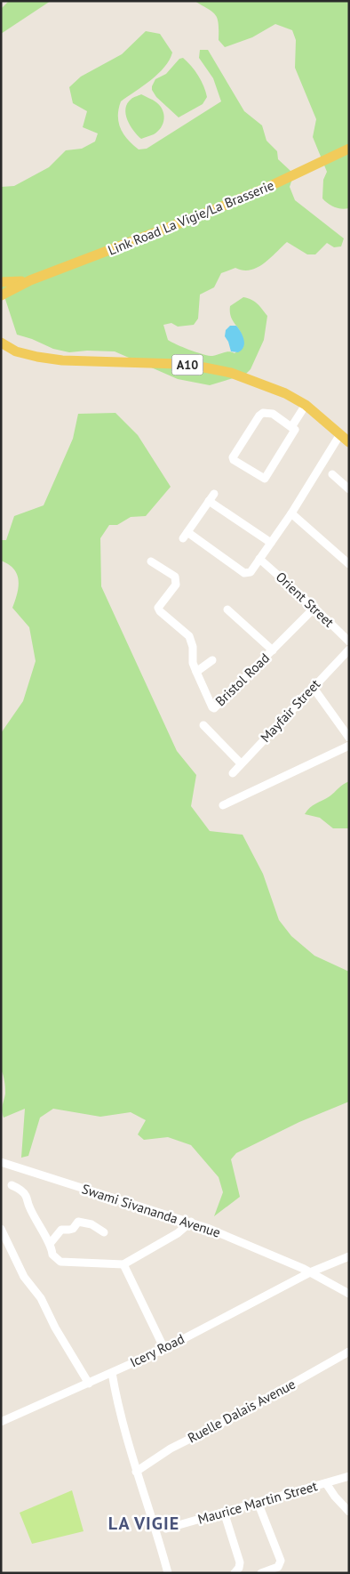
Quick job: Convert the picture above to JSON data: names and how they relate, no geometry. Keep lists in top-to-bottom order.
{
  "streets": {
    "main road": ["Link Road La Vigie/La Brasserie", "A10"],
    "street": [
      "Orient Street",
      "Bristol Road",
      "Mayfair Street",
      "Swami Sivananda Avenue",
      "Icery Road",
      "Ruelle Dalais Avenue",
      "Maurice Martin Street"
    ]
  },
  "crossings": [
    ["Orient Street", "Bristol Road"],
    ["Swami Sivananda Avenue", "Icery Road"]
  ],
  "districts": ["LA VIGIE"]
}
